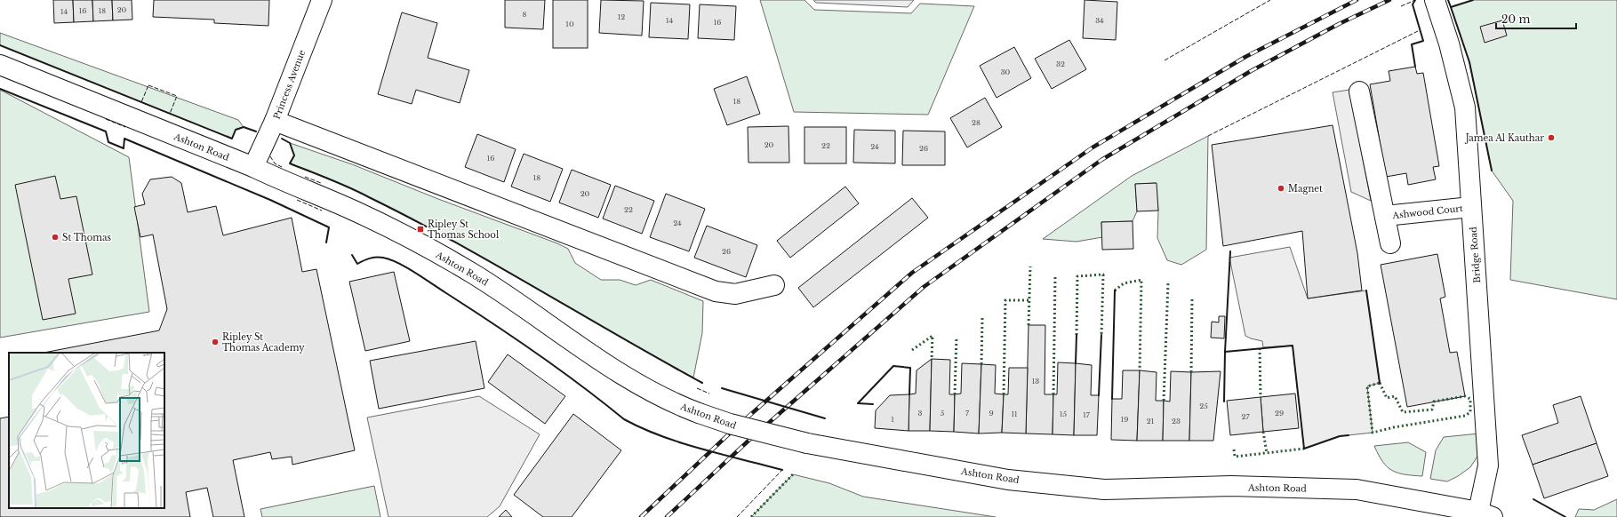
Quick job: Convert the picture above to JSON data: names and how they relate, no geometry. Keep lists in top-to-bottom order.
{
  "streets": {
    "main road": [
      "Princess Avenue",
      "Ashton Road",
      "Ashwood Court",
      "Bridge Road"
    ]
  },
  "crossings": [
    ["Princess Avenue", "Ashton Road"],
    ["Ashton Road", "Bridge Road"],
    ["Ashwood Court", "Bridge Road"]
  ],
  "places": {
    "other": [
      "Jamea Al Kauthar",
      "Magnet",
      "St Thomas",
      "Ripley St Thomas Academy"
    ],
    "transit": ["Ripley St Thomas School"]
  },
  "house_numbers": [
    "20",
    "16",
    "18",
    "14",
    "8",
    "12",
    "14",
    "34",
    "16",
    "10",
    "32",
    "30",
    "18",
    "28",
    "20",
    "22",
    "24",
    "26",
    "16",
    "18",
    "20",
    "22",
    "24",
    "26",
    "13",
    "25",
    "3",
    "5",
    "7",
    "9",
    "29",
    "11",
    "15",
    "17",
    "27",
    "1",
    "19",
    "21",
    "23"
  ],
  "scale_bar": "20 m"
}
